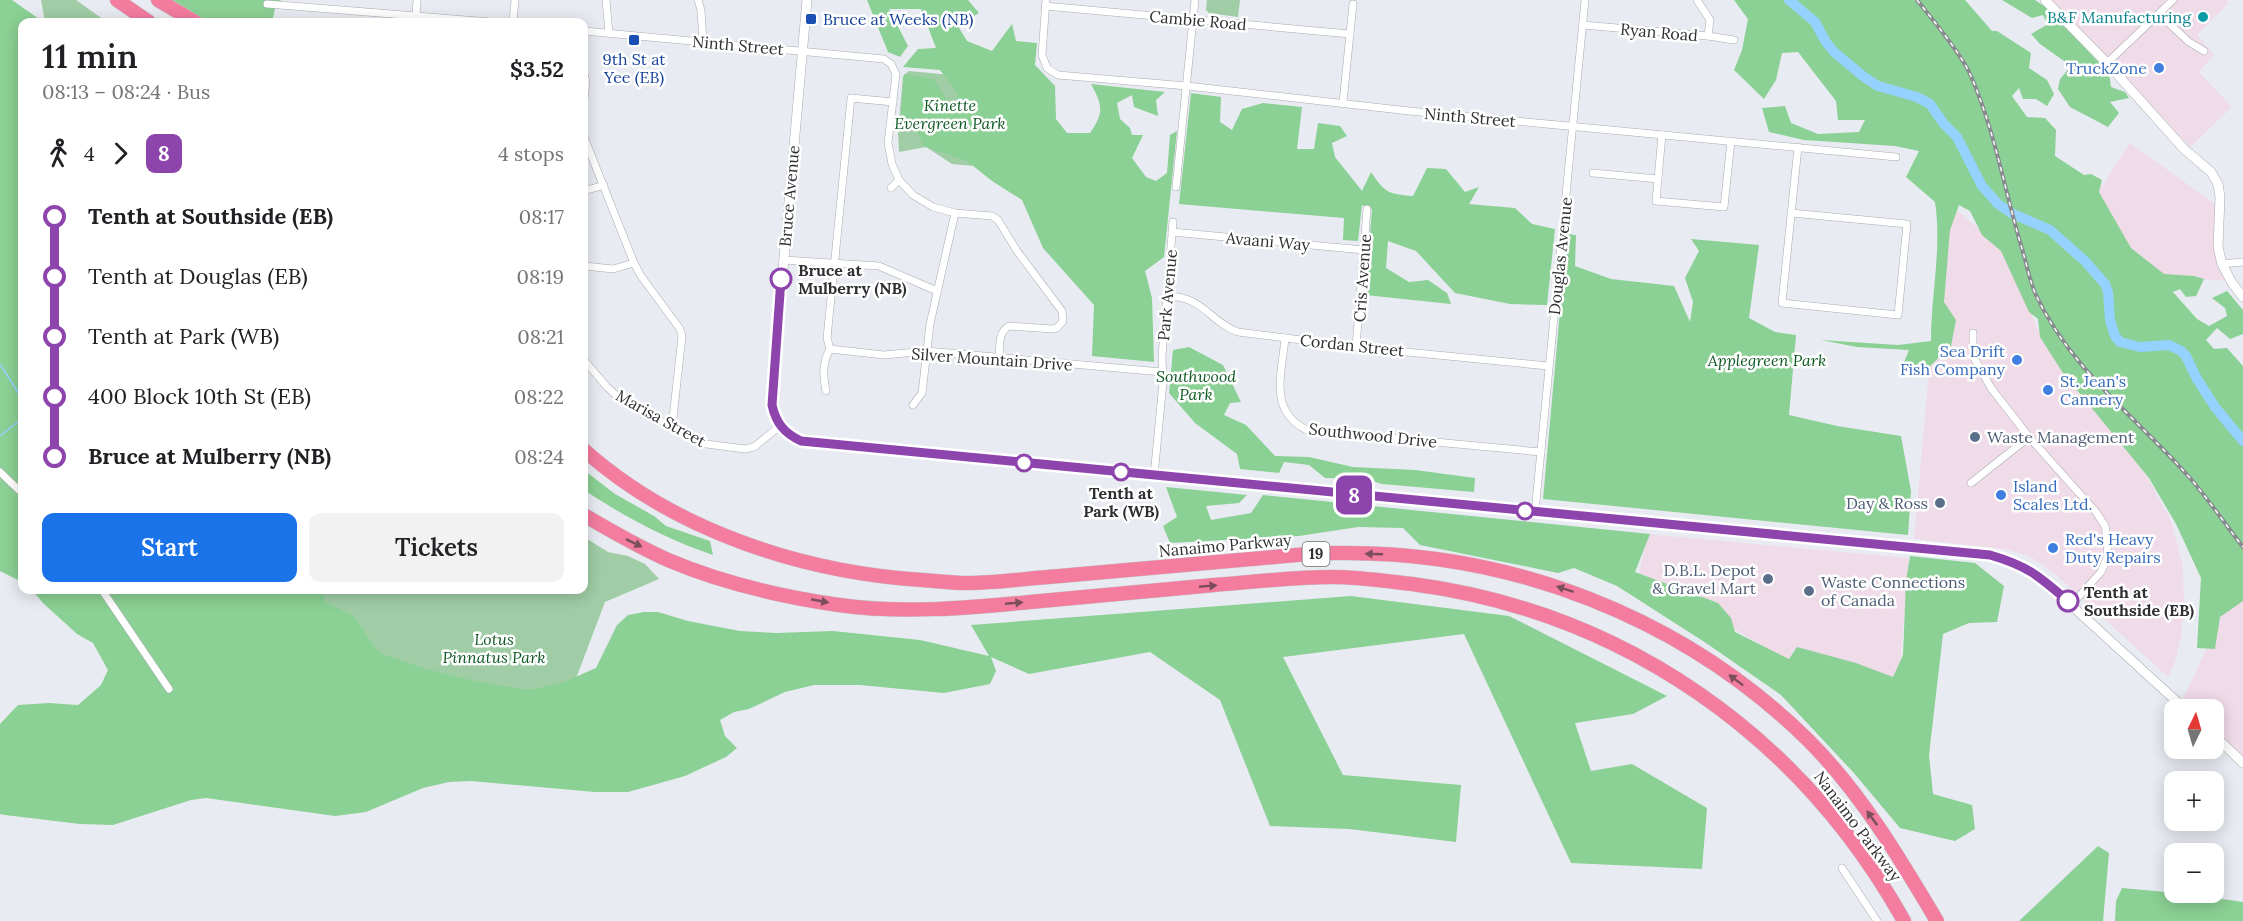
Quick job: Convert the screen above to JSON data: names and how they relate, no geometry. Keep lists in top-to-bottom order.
{
  "streets": {
    "highway": ["Nanaimo Parkway", "19"],
    "street": [
      "Cambie Road",
      "Ryan Road",
      "Ninth Street",
      "Bruce Avenue",
      "Avaani Way",
      "Douglas Avenue",
      "Cris Avenue",
      "Park Avenue",
      "Cordan Street",
      "Silver Mountain Drive",
      "Marisa Street",
      "Southwood Drive"
    ]
  },
  "crossings": [
    ["Cambie Road", "Ninth Street"],
    ["Ryan Road", "Douglas Avenue"],
    ["Ninth Street", "Bruce Avenue"],
    ["Ninth Street", "Douglas Avenue"],
    ["Bruce Avenue", "Marisa Street"],
    ["Avaani Way", "Cris Avenue"],
    ["Avaani Way", "Park Avenue"],
    ["Douglas Avenue", "Cordan Street"],
    ["Douglas Avenue", "Southwood Drive"],
    ["Cris Avenue", "Cordan Street"],
    ["Park Avenue", "Cordan Street"],
    ["Park Avenue", "Silver Mountain Drive"],
    ["Cordan Street", "Southwood Drive"]
  ],
  "parks": [
    "Kinette Evergreen Park",
    "Applegreen Park",
    "Southwood Park",
    "Lotus Pinnatus Park"
  ],
  "places": {
    "other": [
      "B&F Manufacturing",
      "TruckZone",
      "Bruce at Mulberry (NB)",
      "Sea Drift Fish Company",
      "St. Jean's Cannery",
      "Waste Management",
      "Tenth at Park (WB)",
      "Island Scales Ltd.",
      "Day & Ross",
      "Red's Heavy Duty Repairs",
      "D.B.L. Depot & Gravel Mart",
      "Waste Connections of Canada",
      "Tenth at Southside (EB)"
    ],
    "transit": ["Bruce at Weeks (NB)", "9th St at Yee (EB)"]
  },
  "lines": ["bus line 8"],
  "north": "top",
  "page": {
    "on_map": "8",
    "heading": ["11 min", "08:13 – 08:24 · Bus", "$3.52"],
    "legs": ["4", "8", "4 stops"],
    "list": [
      {
        "name": "Tenth at Southside (EB)",
        "value": "08:17"
      },
      {
        "name": "Tenth at Douglas (EB)",
        "value": "08:19"
      },
      {
        "name": "Tenth at Park (WB)",
        "value": "08:21"
      },
      {
        "name": "400 Block 10th St (EB)",
        "value": "08:22"
      },
      {
        "name": "Bruce at Mulberry (NB)",
        "value": "08:24"
      }
    ],
    "buttons": ["Start", "Tickets"],
    "map_buttons": ["+", "−"]
  }
}
